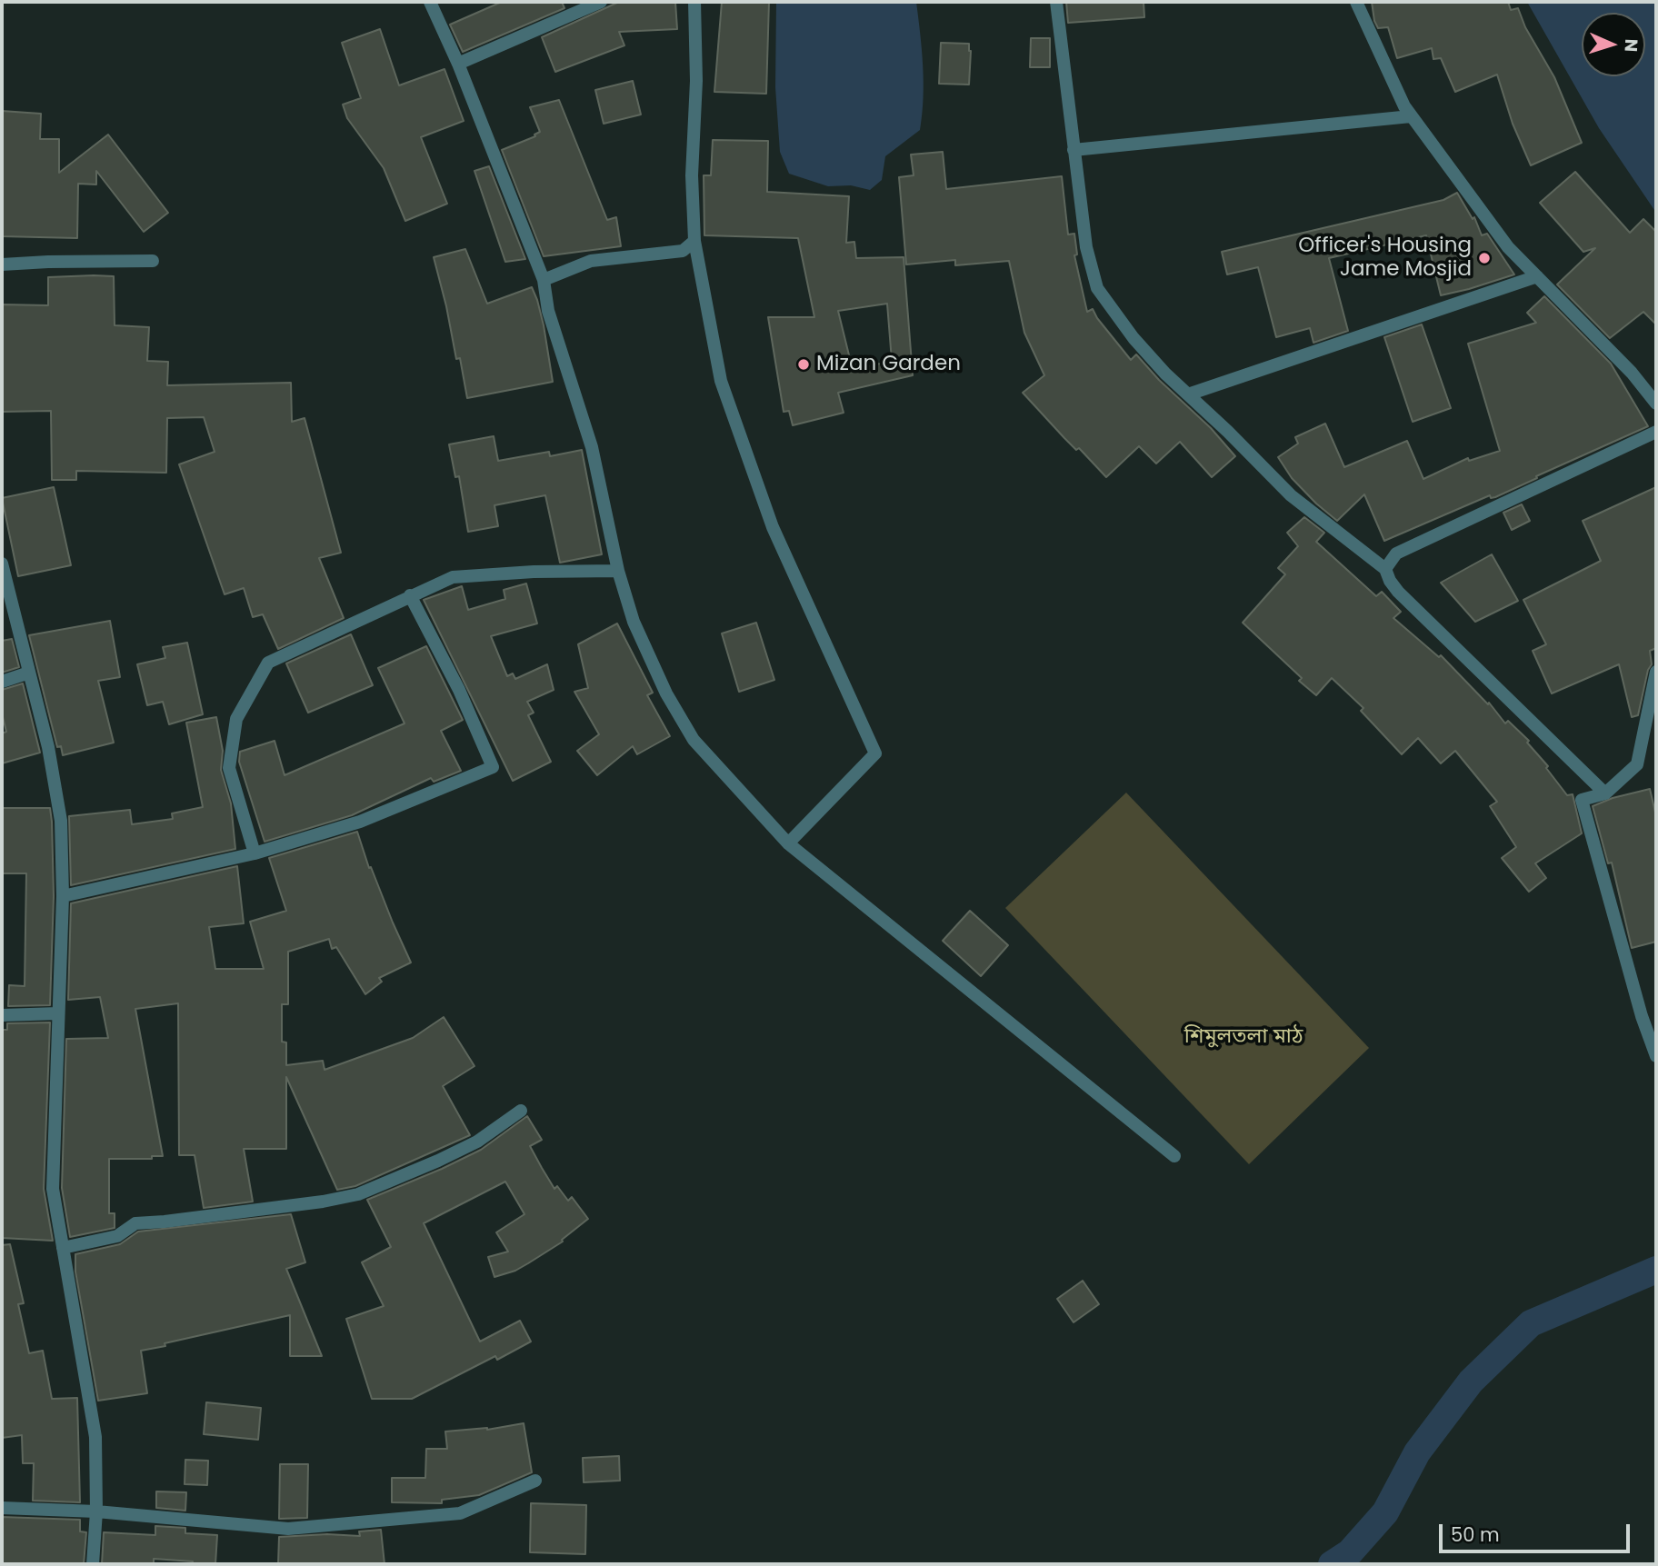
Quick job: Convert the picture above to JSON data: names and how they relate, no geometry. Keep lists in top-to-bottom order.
{
  "parks": ["শিমুলতলা মাঠ"],
  "places": ["Officer's Housing Jame Mosjid", "Mizan Garden"],
  "scale_bar": "50 m",
  "north": "right"
}
